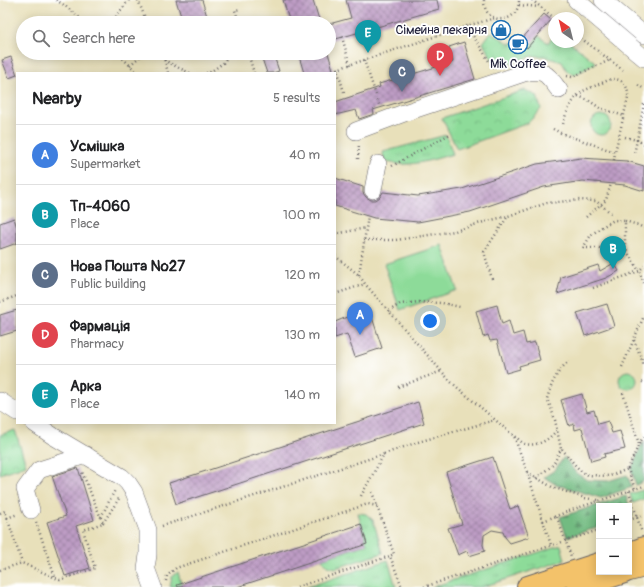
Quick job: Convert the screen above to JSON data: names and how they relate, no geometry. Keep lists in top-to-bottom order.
{
  "places": {
    "shop": ["Сімейна пекарня"],
    "cafe": ["Mik Coffee"]
  },
  "north": "top left",
  "page": {
    "search": "Search here",
    "pins": [
      "E",
      "D",
      "C",
      "B",
      "A"
    ],
    "heading": ["Nearby", "5 results"],
    "list": [
      {
        "mark": "A",
        "name": "Усмішка",
        "note": "Supermarket",
        "value": "40 m"
      },
      {
        "mark": "B",
        "name": "Тп-4060",
        "note": "Place",
        "value": "100 m"
      },
      {
        "mark": "C",
        "name": "Нова Пошта №27",
        "note": "Public building",
        "value": "120 m"
      },
      {
        "mark": "D",
        "name": "Фармація",
        "note": "Pharmacy",
        "value": "130 m"
      },
      {
        "mark": "E",
        "name": "Арка",
        "note": "Place",
        "value": "140 m"
      }
    ],
    "map_buttons": ["+", "−"]
  }
}
